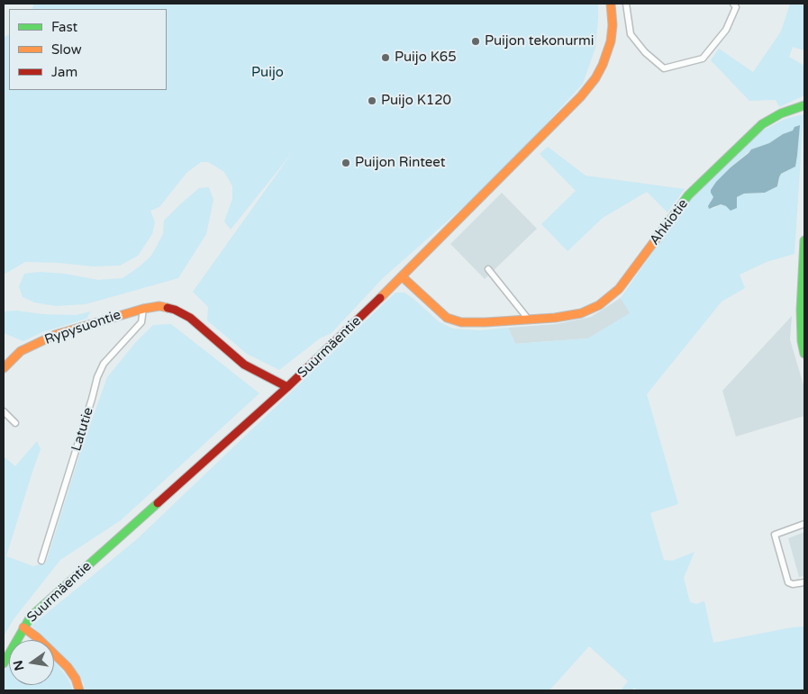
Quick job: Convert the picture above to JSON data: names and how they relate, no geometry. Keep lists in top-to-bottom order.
{
  "streets": {
    "street": [
      "Ahkiotie",
      "Rypysuontie",
      "Suurmäentie",
      "Latutie"
    ]
  },
  "crossings": [
    ["Ahkiotie", "Suurmäentie"],
    ["Rypysuontie", "Suurmäentie"],
    ["Rypysuontie", "Latutie"]
  ],
  "parks": ["Puijo"],
  "places": [
    "Puijon tekonurmi",
    "Puijo K65",
    "Puijo K120",
    "Puijon Rinteet"
  ],
  "legend": ["Fast", "Slow", "Jam"],
  "north": "left"
}
